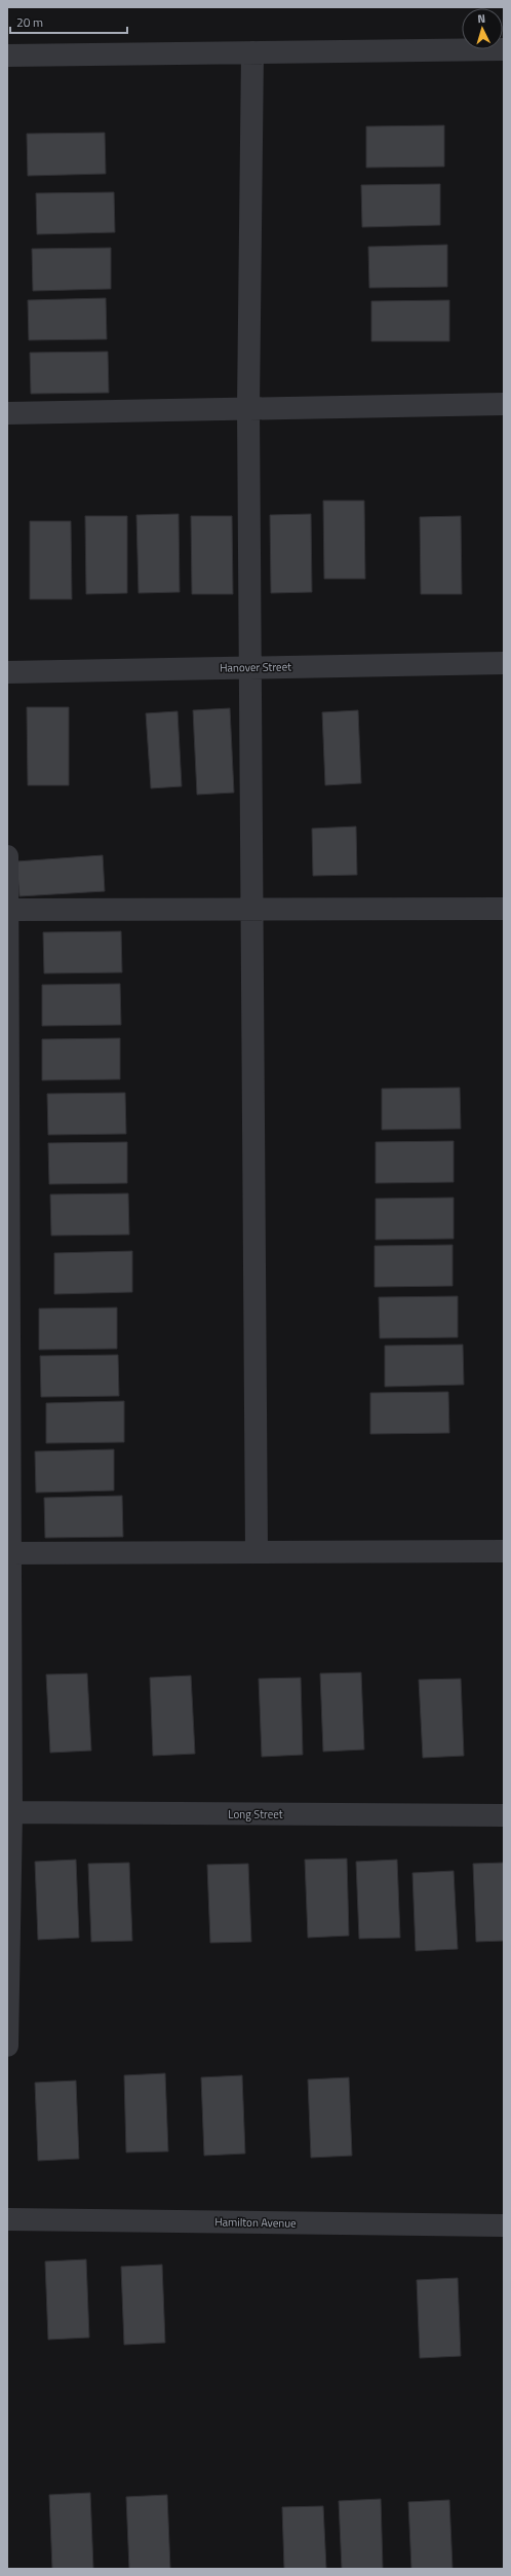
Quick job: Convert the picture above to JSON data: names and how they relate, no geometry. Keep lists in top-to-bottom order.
{
  "streets": {
    "street": ["Hanover Street", "Long Street", "Hamilton Avenue"]
  },
  "scale_bar": "20 m",
  "north": "top"
}
